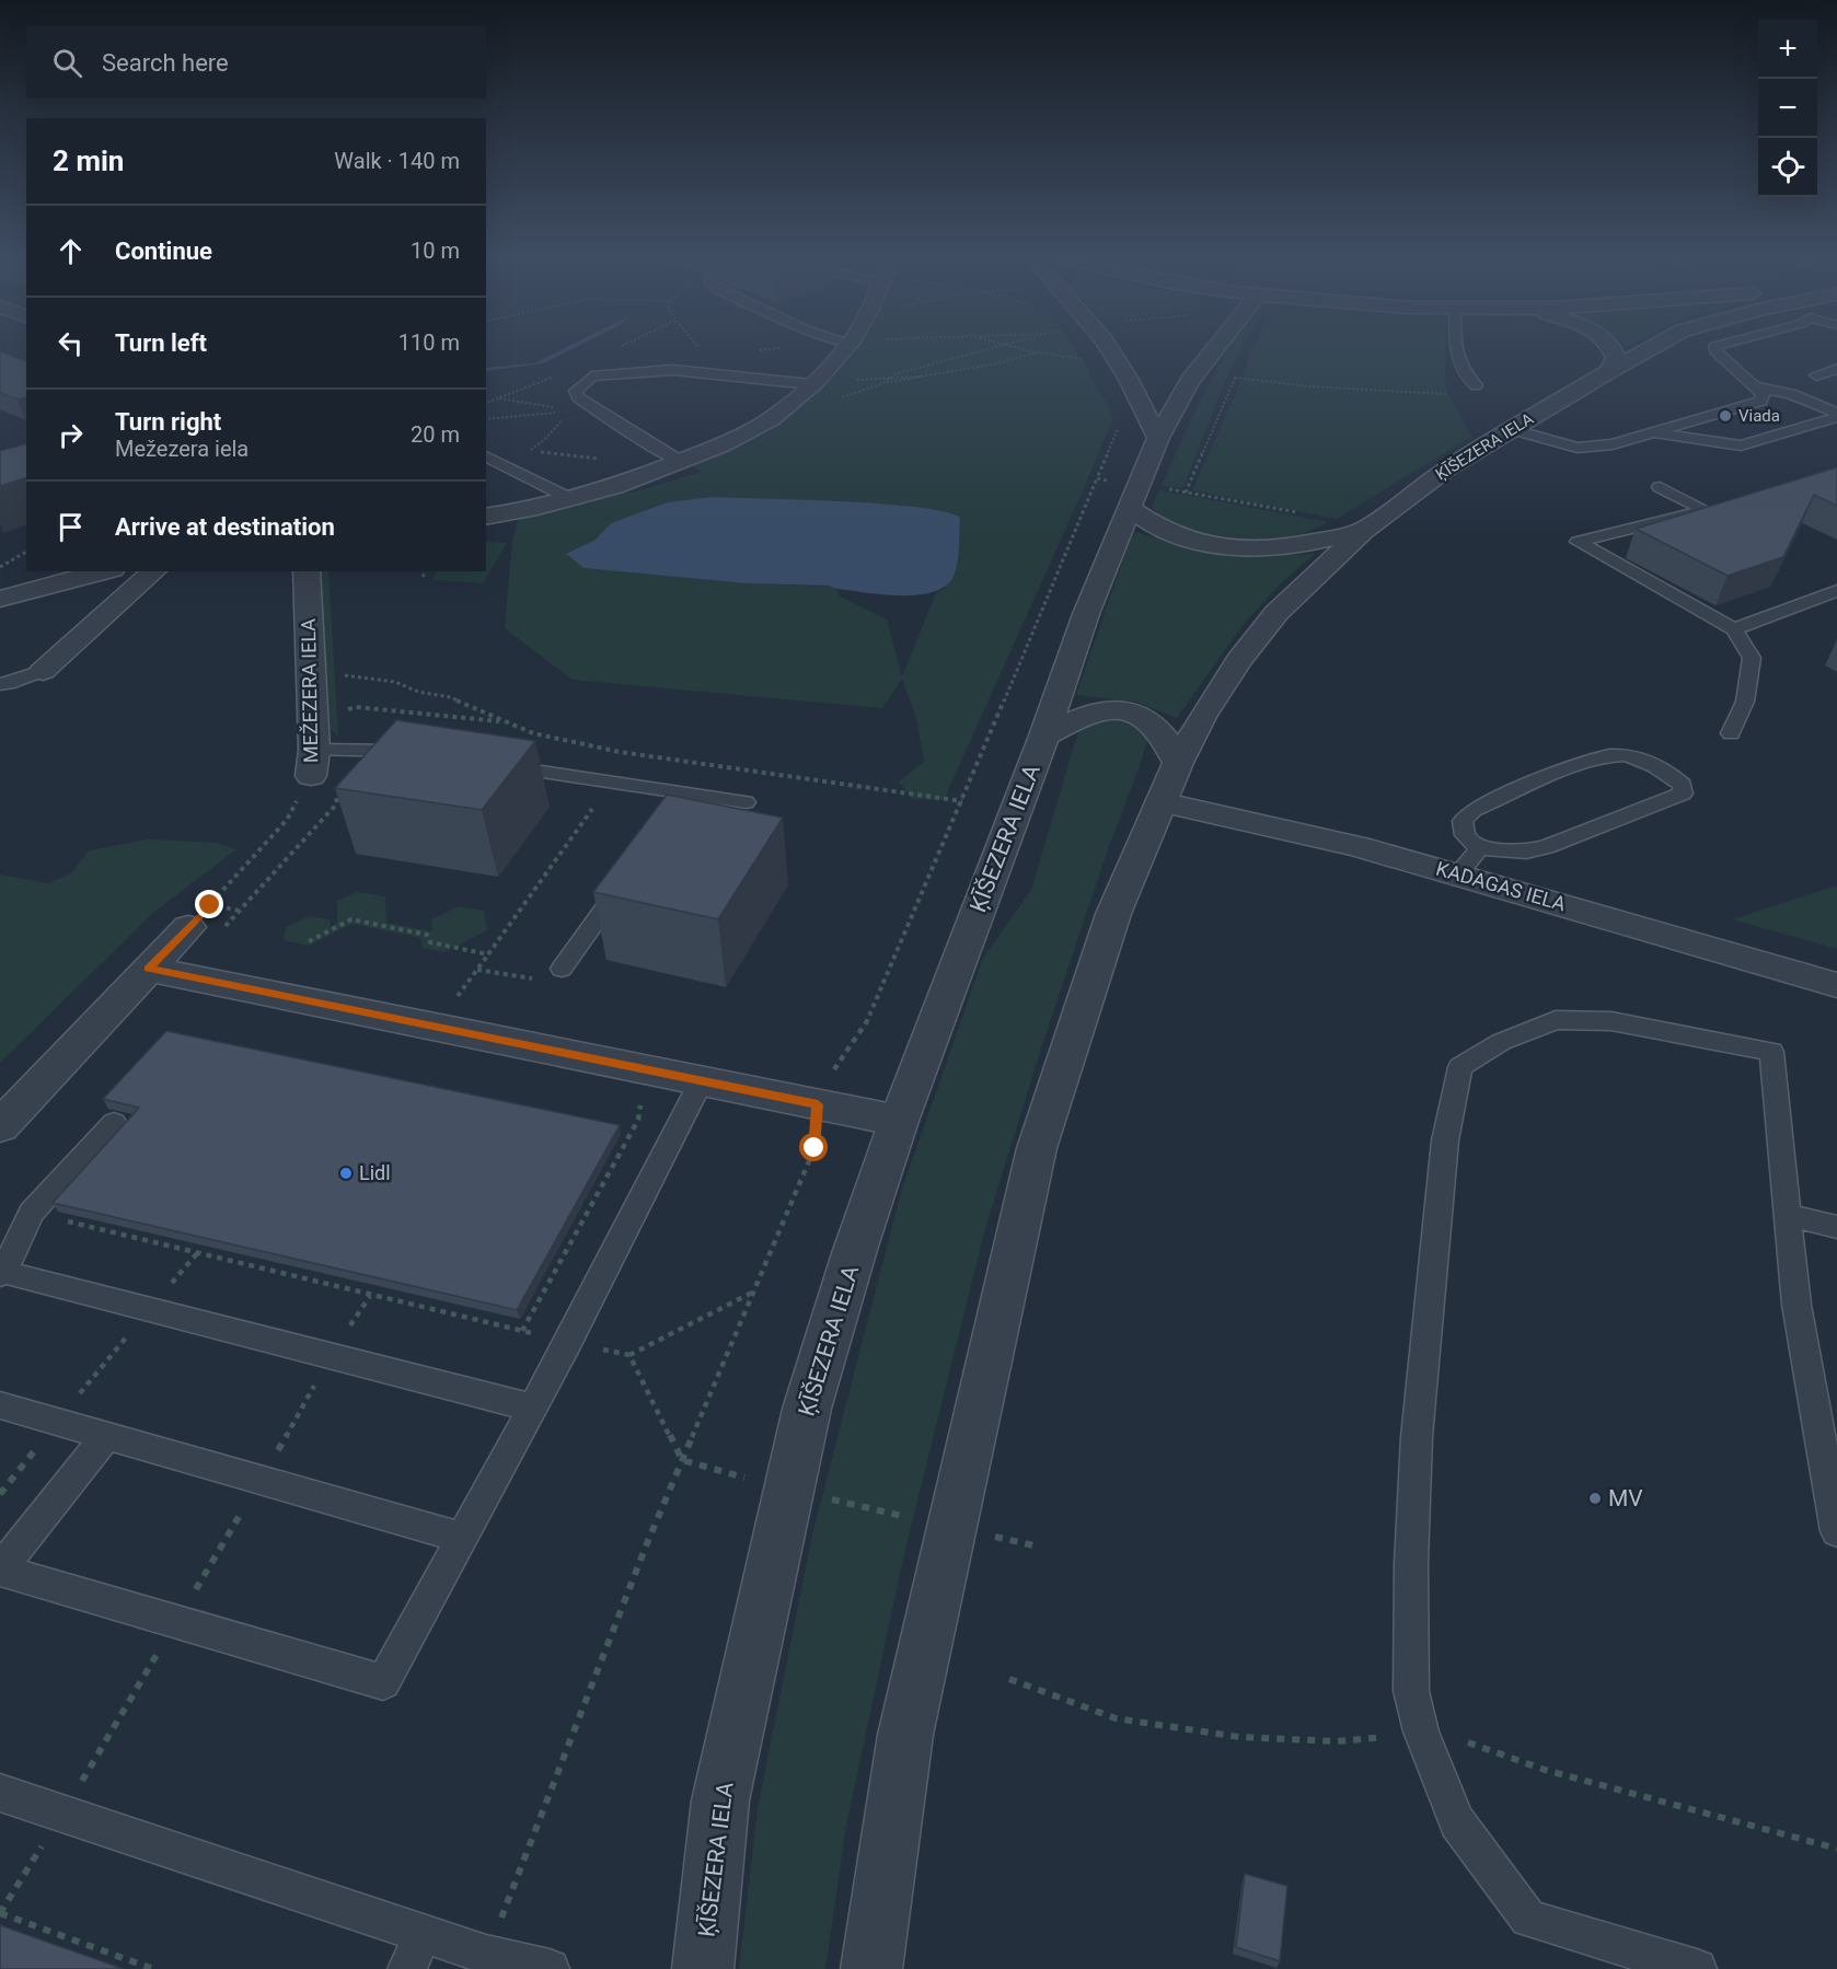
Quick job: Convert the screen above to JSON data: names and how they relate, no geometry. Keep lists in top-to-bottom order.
{
  "streets": {
    "street": ["ĶĪŠEZERA IELA", "MEŽEZERA IELA", "KADAGAS IELA"]
  },
  "crossings": [
    ["ĶĪŠEZERA IELA", "KADAGAS IELA"]
  ],
  "places": ["Viada", "Lidl", "MV"],
  "page": {
    "map_buttons": ["+", "−"],
    "search": "Search here",
    "heading": ["2 min", "Walk · 140 m"],
    "list": [
      ["Continue", "10 m"],
      ["Turn left", "110 m"],
      ["Turn right", "Mežezera iela", "20 m"],
      "Arrive at destination"
    ]
  }
}
